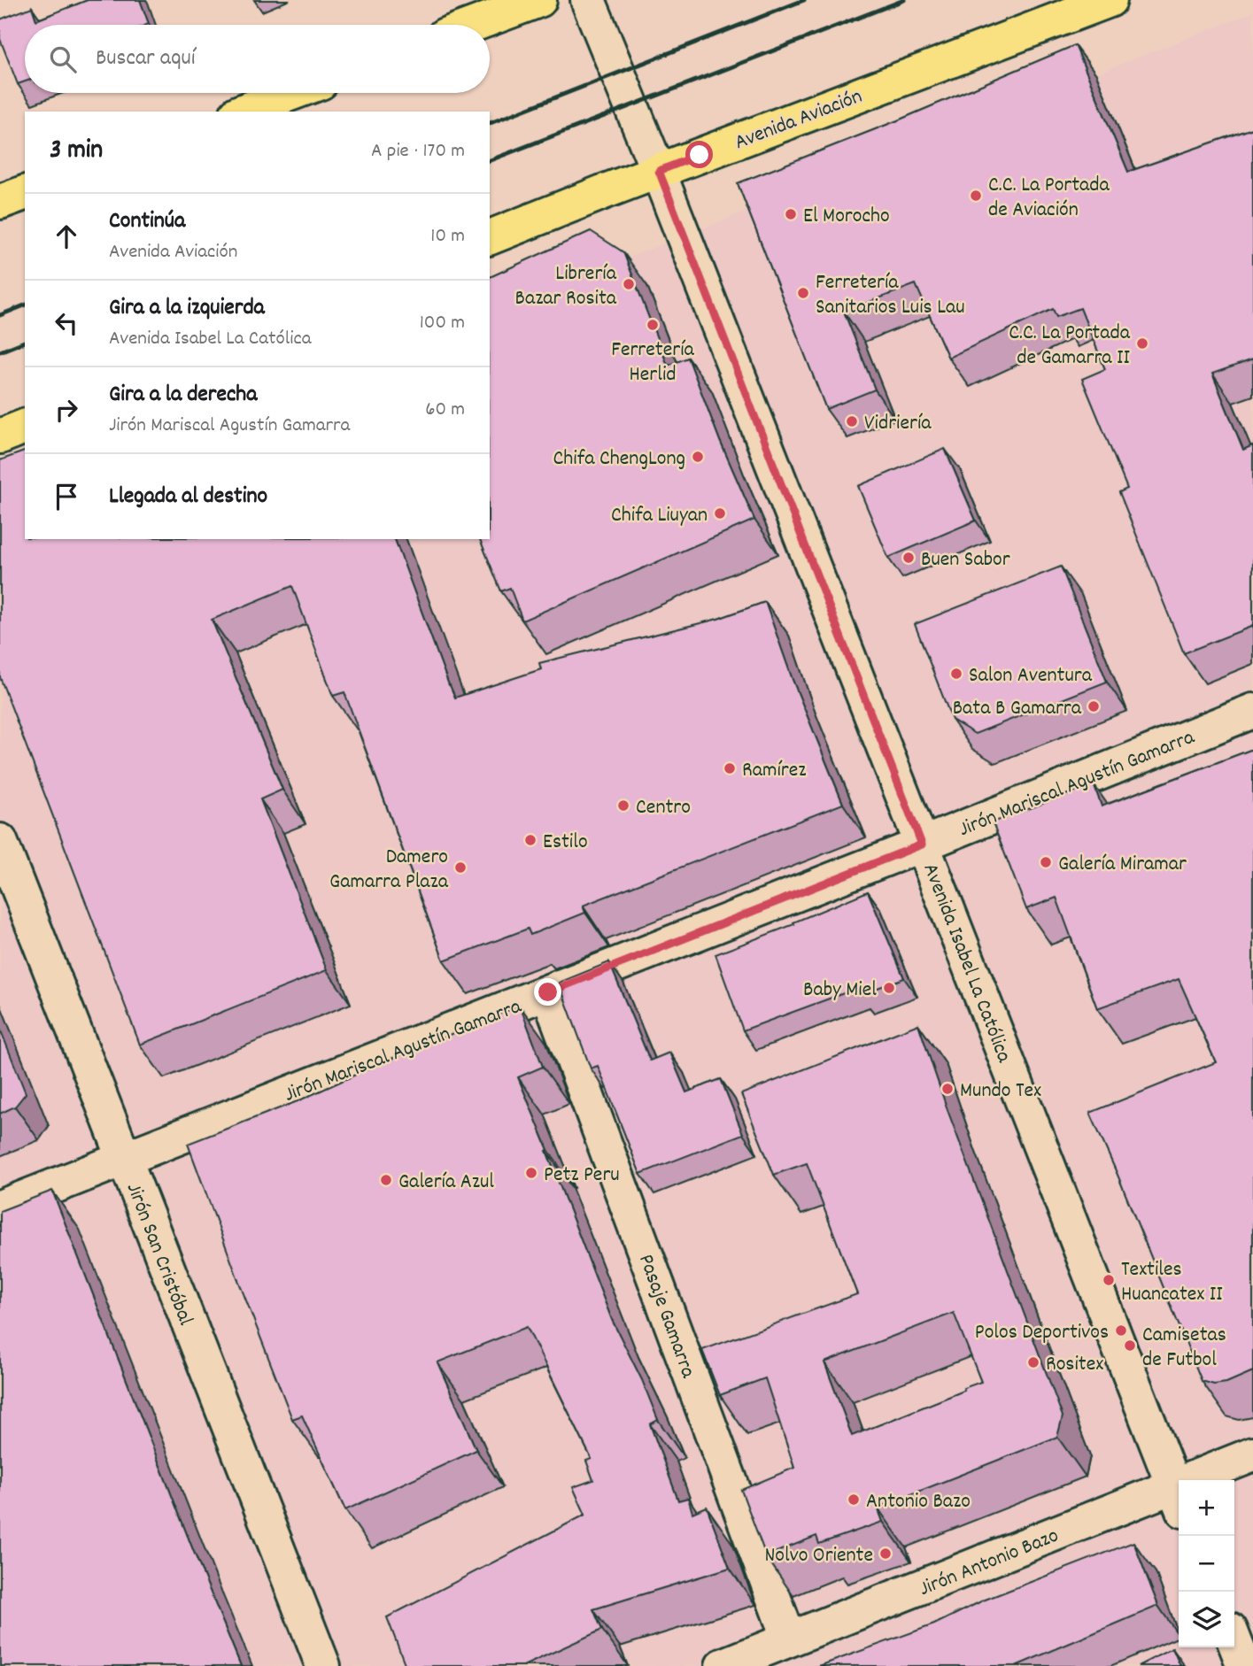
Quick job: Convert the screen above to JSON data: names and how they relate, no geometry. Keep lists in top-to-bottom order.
{
  "streets": {
    "main road": ["Avenida Aviación"],
    "street": [
      "Jirón Mariscal Agustín Gamarra",
      "Avenida Isabel La Católica",
      "Jirón San Cristóbal",
      "Pasaje Gamarra",
      "Jirón Antonio Bazo"
    ]
  },
  "crossings": [
    ["Avenida Aviación", "Avenida Isabel La Católica"],
    ["Jirón Mariscal Agustín Gamarra", "Avenida Isabel La Católica"],
    ["Jirón Mariscal Agustín Gamarra", "Jirón San Cristóbal"],
    ["Jirón Mariscal Agustín Gamarra", "Pasaje Gamarra"],
    ["Avenida Isabel La Católica", "Jirón Antonio Bazo"],
    ["Pasaje Gamarra", "Jirón Antonio Bazo"]
  ],
  "places": [
    "C.C. La Portada de Aviación",
    "El Morocho",
    "Librería Bazar Rosita",
    "Ferretería Sanitarios Luis Lau",
    "Ferretería Herlid",
    "C.C. La Portada de Gamarra II",
    "Vidriería",
    "Chifa ChengLong",
    "Chifa Liuyan",
    "Buen Sabor",
    "Salon Aventura",
    "Bata B Gamarra",
    "Ramírez",
    "Centro",
    "Estilo",
    "Galería Miramar",
    "Damero Gamarra Plaza",
    "Baby Miel",
    "Mundo Tex",
    "Petz Peru",
    "Galería Azul",
    "Textiles Huancatex II",
    "Polos Deportivos",
    "Camisetas de Futbol",
    "Rositex",
    "Antonio Bazo",
    "Nolvo Oriente"
  ],
  "page": {
    "search": "Buscar aquí",
    "heading": ["3 min", "A pie · 170 m"],
    "list": [
      ["Continúa", "Avenida Aviación", "10 m"],
      ["Gira a la izquierda", "Avenida Isabel La Católica", "100 m"],
      ["Gira a la derecha", "Jirón Mariscal Agustín Gamarra", "60 m"],
      "Llegada al destino"
    ],
    "map_buttons": ["+", "−"]
  }
}
